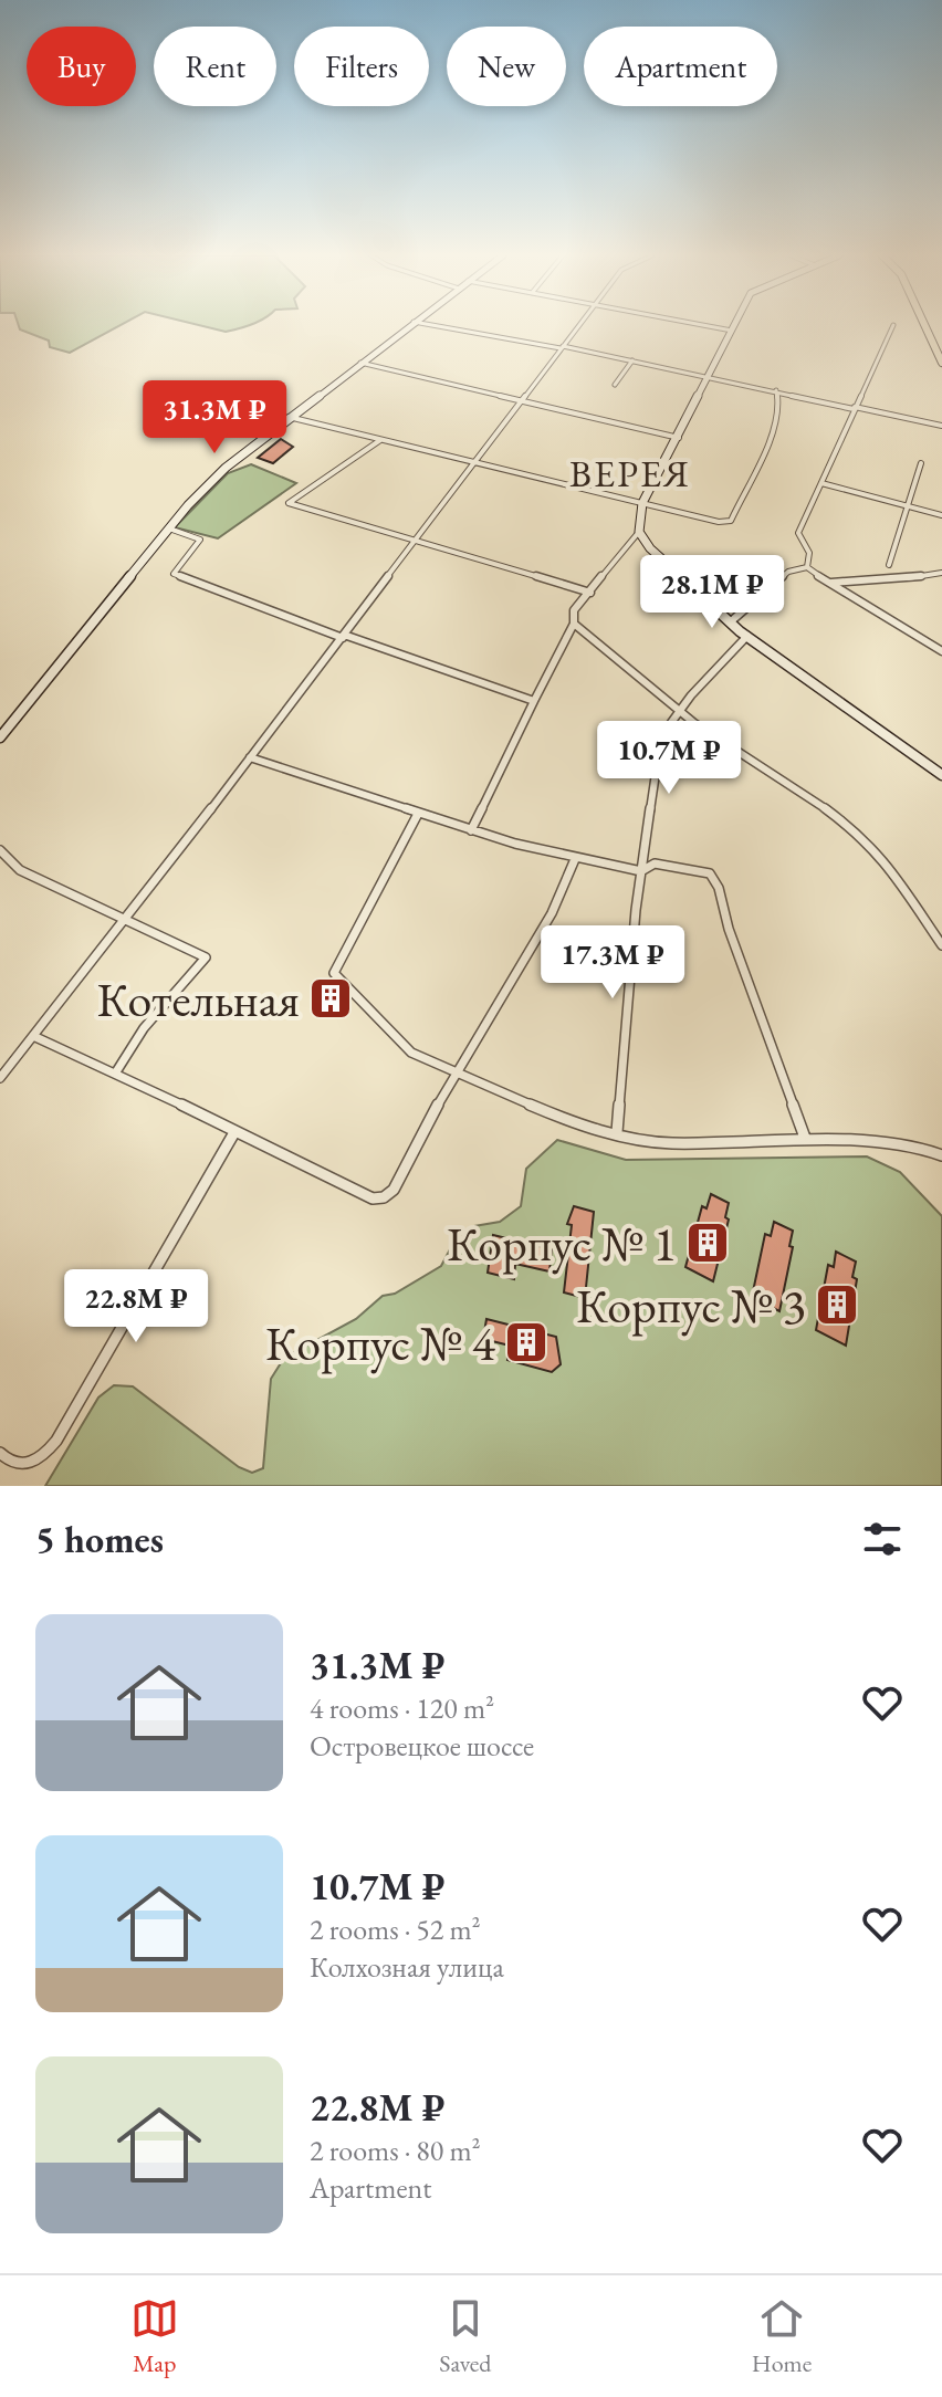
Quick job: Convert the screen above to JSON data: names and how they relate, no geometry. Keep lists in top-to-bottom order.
{
  "districts": ["ВЕРЕЯ"],
  "places": {
    "building": [
      "Котельная",
      "Корпус № 1",
      "Корпус № 3",
      "Корпус № 4"
    ]
  },
  "page": {
    "chip": [
      "Buy",
      "Rent",
      "Filters",
      "New",
      "Apartment"
    ],
    "price": [
      "31.3M ₽",
      "28.1M ₽",
      "10.7M ₽",
      "17.3M ₽",
      "22.8M ₽"
    ],
    "heading": "5 homes",
    "list": [
      {
        "name": "31.3M ₽",
        "note": "4 rooms · 120 m² · Островецкое шоссе"
      },
      {
        "name": "10.7M ₽",
        "note": "2 rooms · 52 m² · Колхозная улица"
      },
      {
        "name": "22.8M ₽",
        "note": "2 rooms · 80 m² · Apartment"
      }
    ],
    "tabs": ["Map", "Saved", "Home"]
  }
}
